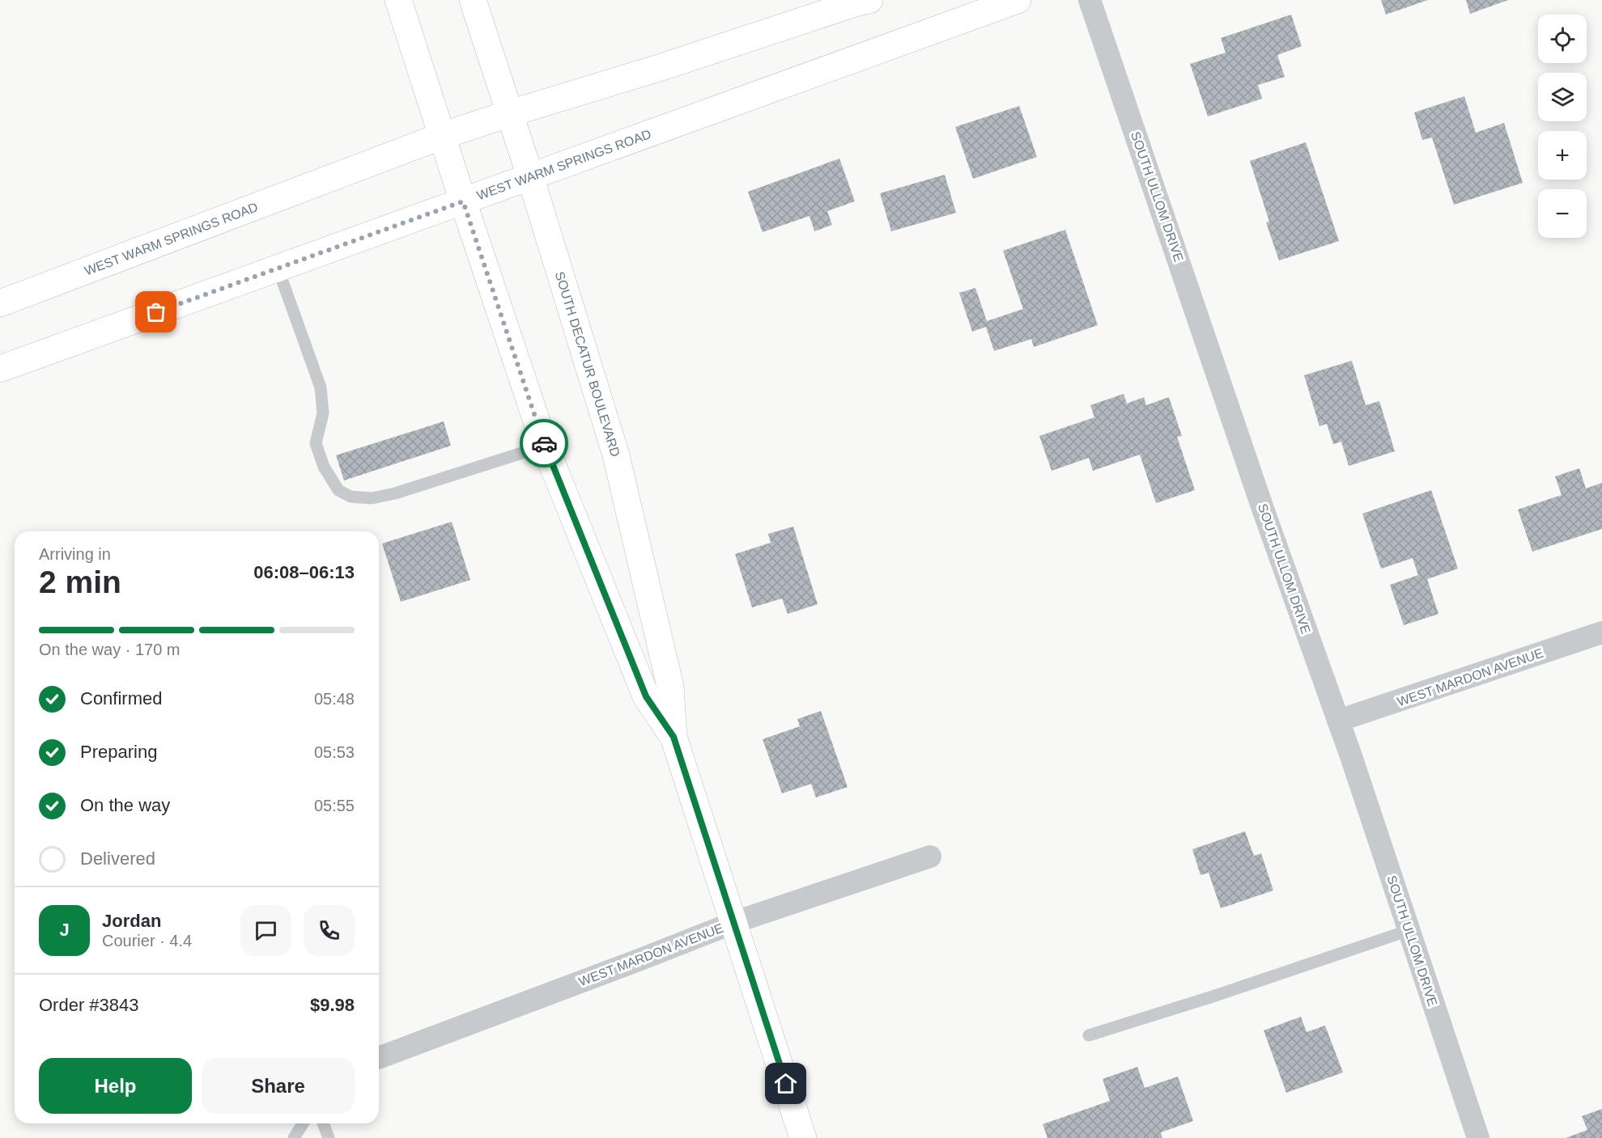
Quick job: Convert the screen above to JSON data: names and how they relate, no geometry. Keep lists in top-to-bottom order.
{
  "streets": {
    "main road": ["WEST WARM SPRINGS ROAD", "SOUTH DECATUR BOULEVARD"],
    "street": ["SOUTH ULLOM DRIVE", "WEST MARDON AVENUE"]
  },
  "crossings": [
    ["WEST WARM SPRINGS ROAD", "SOUTH DECATUR BOULEVARD"],
    ["SOUTH ULLOM DRIVE", "WEST MARDON AVENUE"],
    ["SOUTH DECATUR BOULEVARD", "WEST MARDON AVENUE"]
  ],
  "page": {
    "map_buttons": ["+", "−"],
    "heading": ["2 min", "Arriving in", "06:08–06:13"],
    "panel": [
      "Jordan",
      "Courier · 4.4",
      "Order #3843",
      "$9.98"
    ],
    "bar": "On the way · 170 m",
    "list": [
      ["Confirmed", "05:48"],
      ["Preparing", "05:53"],
      ["On the way", "05:55"],
      "Delivered"
    ],
    "round": "J",
    "buttons": ["Help", "Share"]
  }
}
